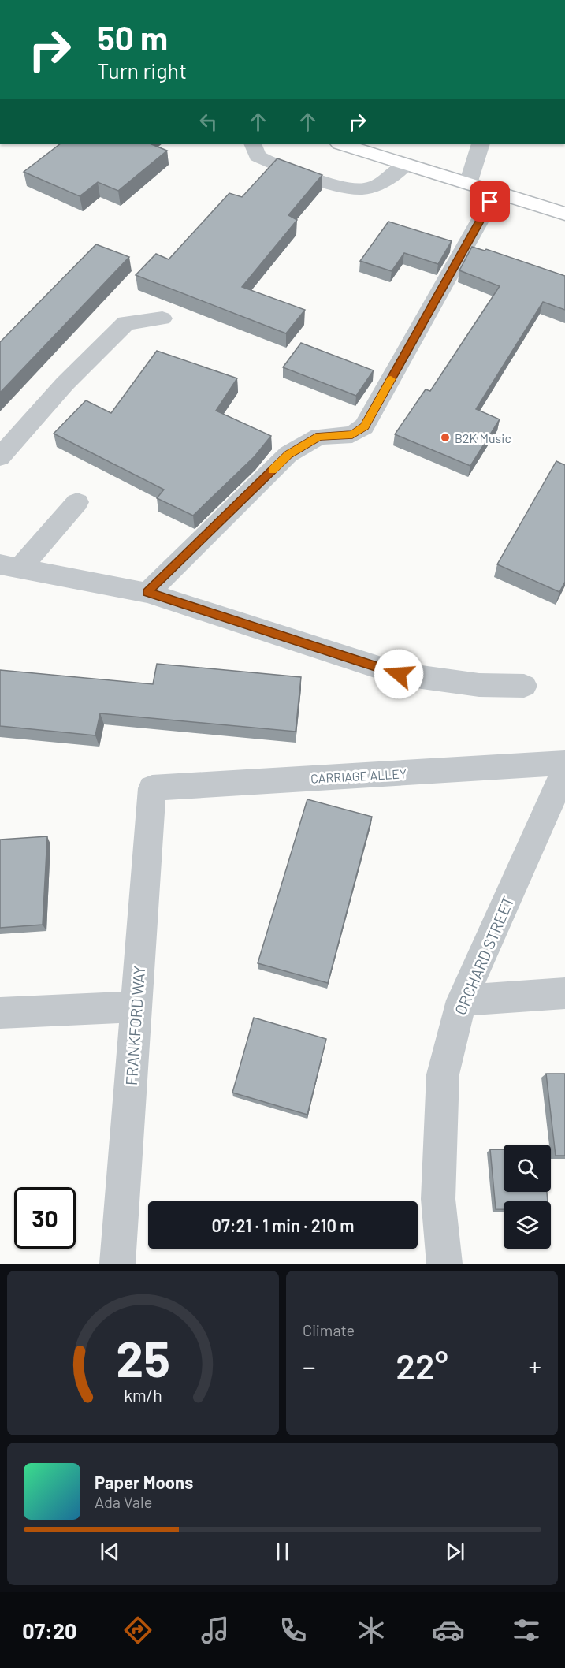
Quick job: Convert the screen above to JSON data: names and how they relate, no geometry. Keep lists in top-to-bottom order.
{
  "streets": {
    "street": ["CARRIAGE ALLEY", "ORCHARD STREET", "FRANKFORD WAY"]
  },
  "crossings": [
    ["CARRIAGE ALLEY", "FRANKFORD WAY"]
  ],
  "places": ["B2K Music"],
  "page": {
    "turn": ["50 m", "Turn right"],
    "limit": "30",
    "trip": "07:21 · 1 min · 210 m",
    "tile": "Climate",
    "heat": ["−", "22°", "+"],
    "song": ["Paper Moons", "Ada Vale"],
    "tabs": "07:20",
    "gauge": ["25", "km/h"]
  }
}
